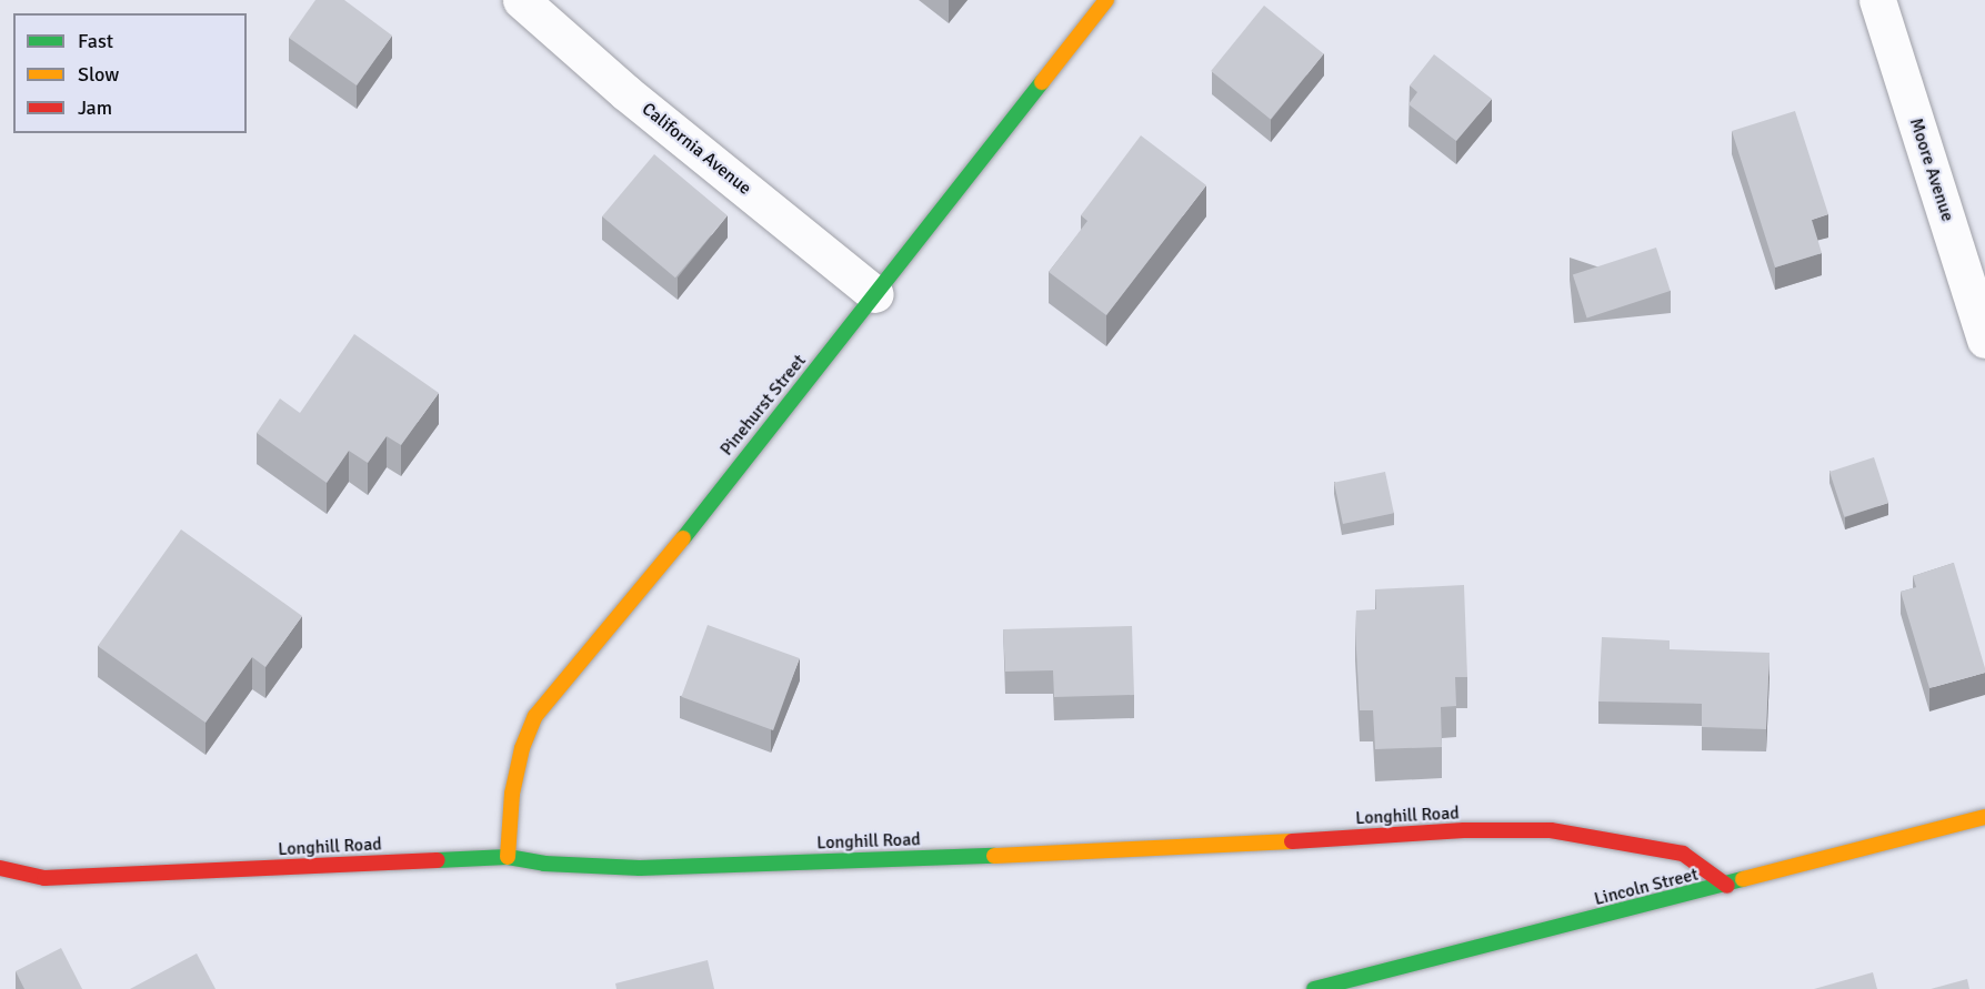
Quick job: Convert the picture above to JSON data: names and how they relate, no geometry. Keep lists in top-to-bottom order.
{
  "streets": {
    "street": [
      "California Avenue",
      "Moore Avenue",
      "Pinehurst Street",
      "Longhill Road",
      "Lincoln Street"
    ]
  },
  "crossings": [
    ["California Avenue", "Pinehurst Street"],
    ["Pinehurst Street", "Longhill Road"],
    ["Longhill Road", "Lincoln Street"]
  ],
  "legend": ["Fast", "Slow", "Jam"]
}
